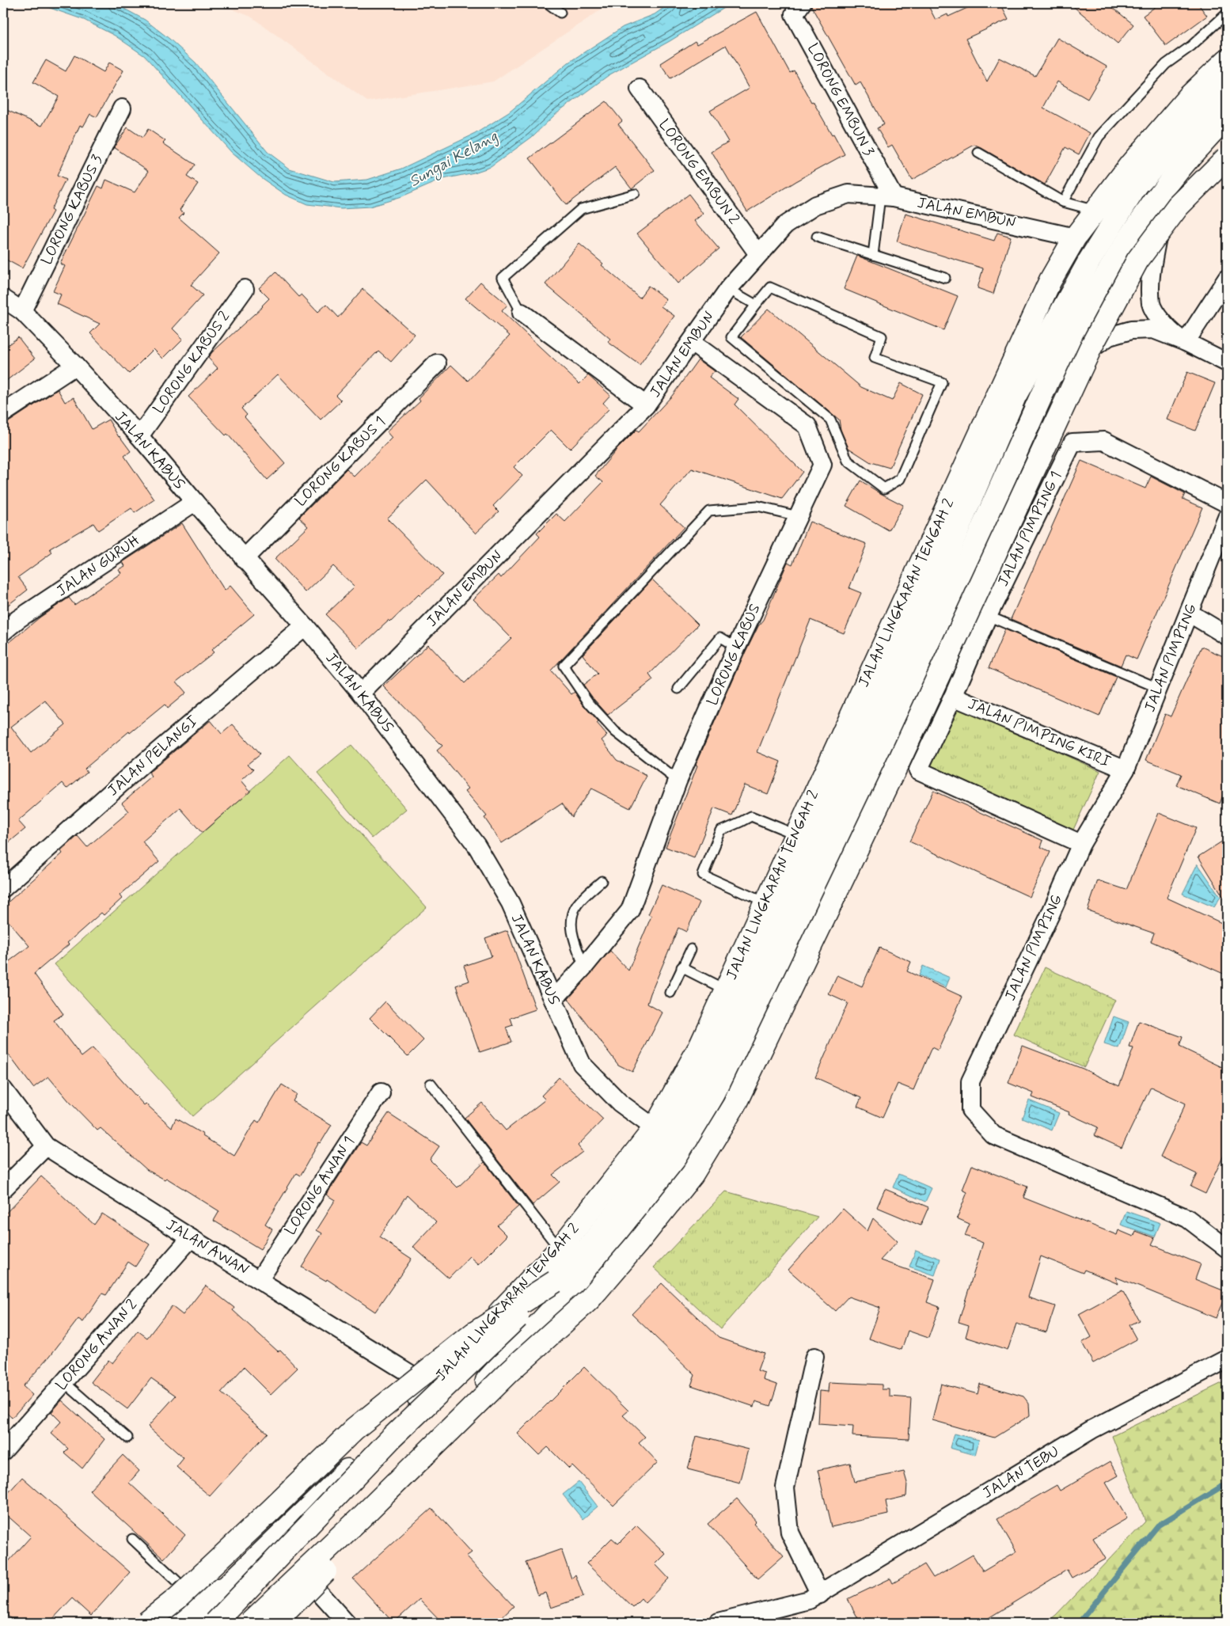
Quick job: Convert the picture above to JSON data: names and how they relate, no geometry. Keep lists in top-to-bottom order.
{
  "streets": {
    "highway": ["JALAN LINGKARAN TENGAH 2"],
    "street": [
      "LORONG EMBUN 3",
      "LORONG EMBUN 2",
      "LORONG KABUS 3",
      "JALAN EMBUN",
      "LORONG KABUS 2",
      "JALAN KABUS",
      "LORONG KABUS 1",
      "JALAN PIMPING 1",
      "JALAN GURUH",
      "LORONG KABUS",
      "JALAN PIMPING",
      "JALAN PIMPING KIRI",
      "JALAN PELANGI",
      "LORONG AWAN 1",
      "JALAN AWAN",
      "LORONG AWAN 2",
      "JALAN TEBU"
    ]
  },
  "crossings": [
    ["LORONG EMBUN 3", "JALAN EMBUN"],
    ["LORONG EMBUN 2", "JALAN EMBUN"],
    ["LORONG KABUS 3", "JALAN KABUS"],
    ["JALAN EMBUN", "JALAN KABUS"],
    ["JALAN EMBUN", "JALAN LINGKARAN TENGAH 2"],
    ["JALAN EMBUN", "LORONG KABUS"],
    ["LORONG KABUS 2", "JALAN KABUS"],
    ["JALAN KABUS", "LORONG KABUS 1"],
    ["JALAN KABUS", "JALAN GURUH"],
    ["JALAN KABUS", "JALAN LINGKARAN TENGAH 2"],
    ["JALAN KABUS", "LORONG KABUS"],
    ["JALAN KABUS", "JALAN PELANGI"],
    ["JALAN PIMPING 1", "JALAN PIMPING"],
    ["JALAN PIMPING 1", "JALAN PIMPING KIRI"],
    ["JALAN LINGKARAN TENGAH 2", "JALAN AWAN"],
    ["JALAN PIMPING", "JALAN PIMPING KIRI"],
    ["LORONG AWAN 1", "JALAN AWAN"],
    ["JALAN AWAN", "LORONG AWAN 2"]
  ],
  "water": ["Sungai Kelang"]
}
